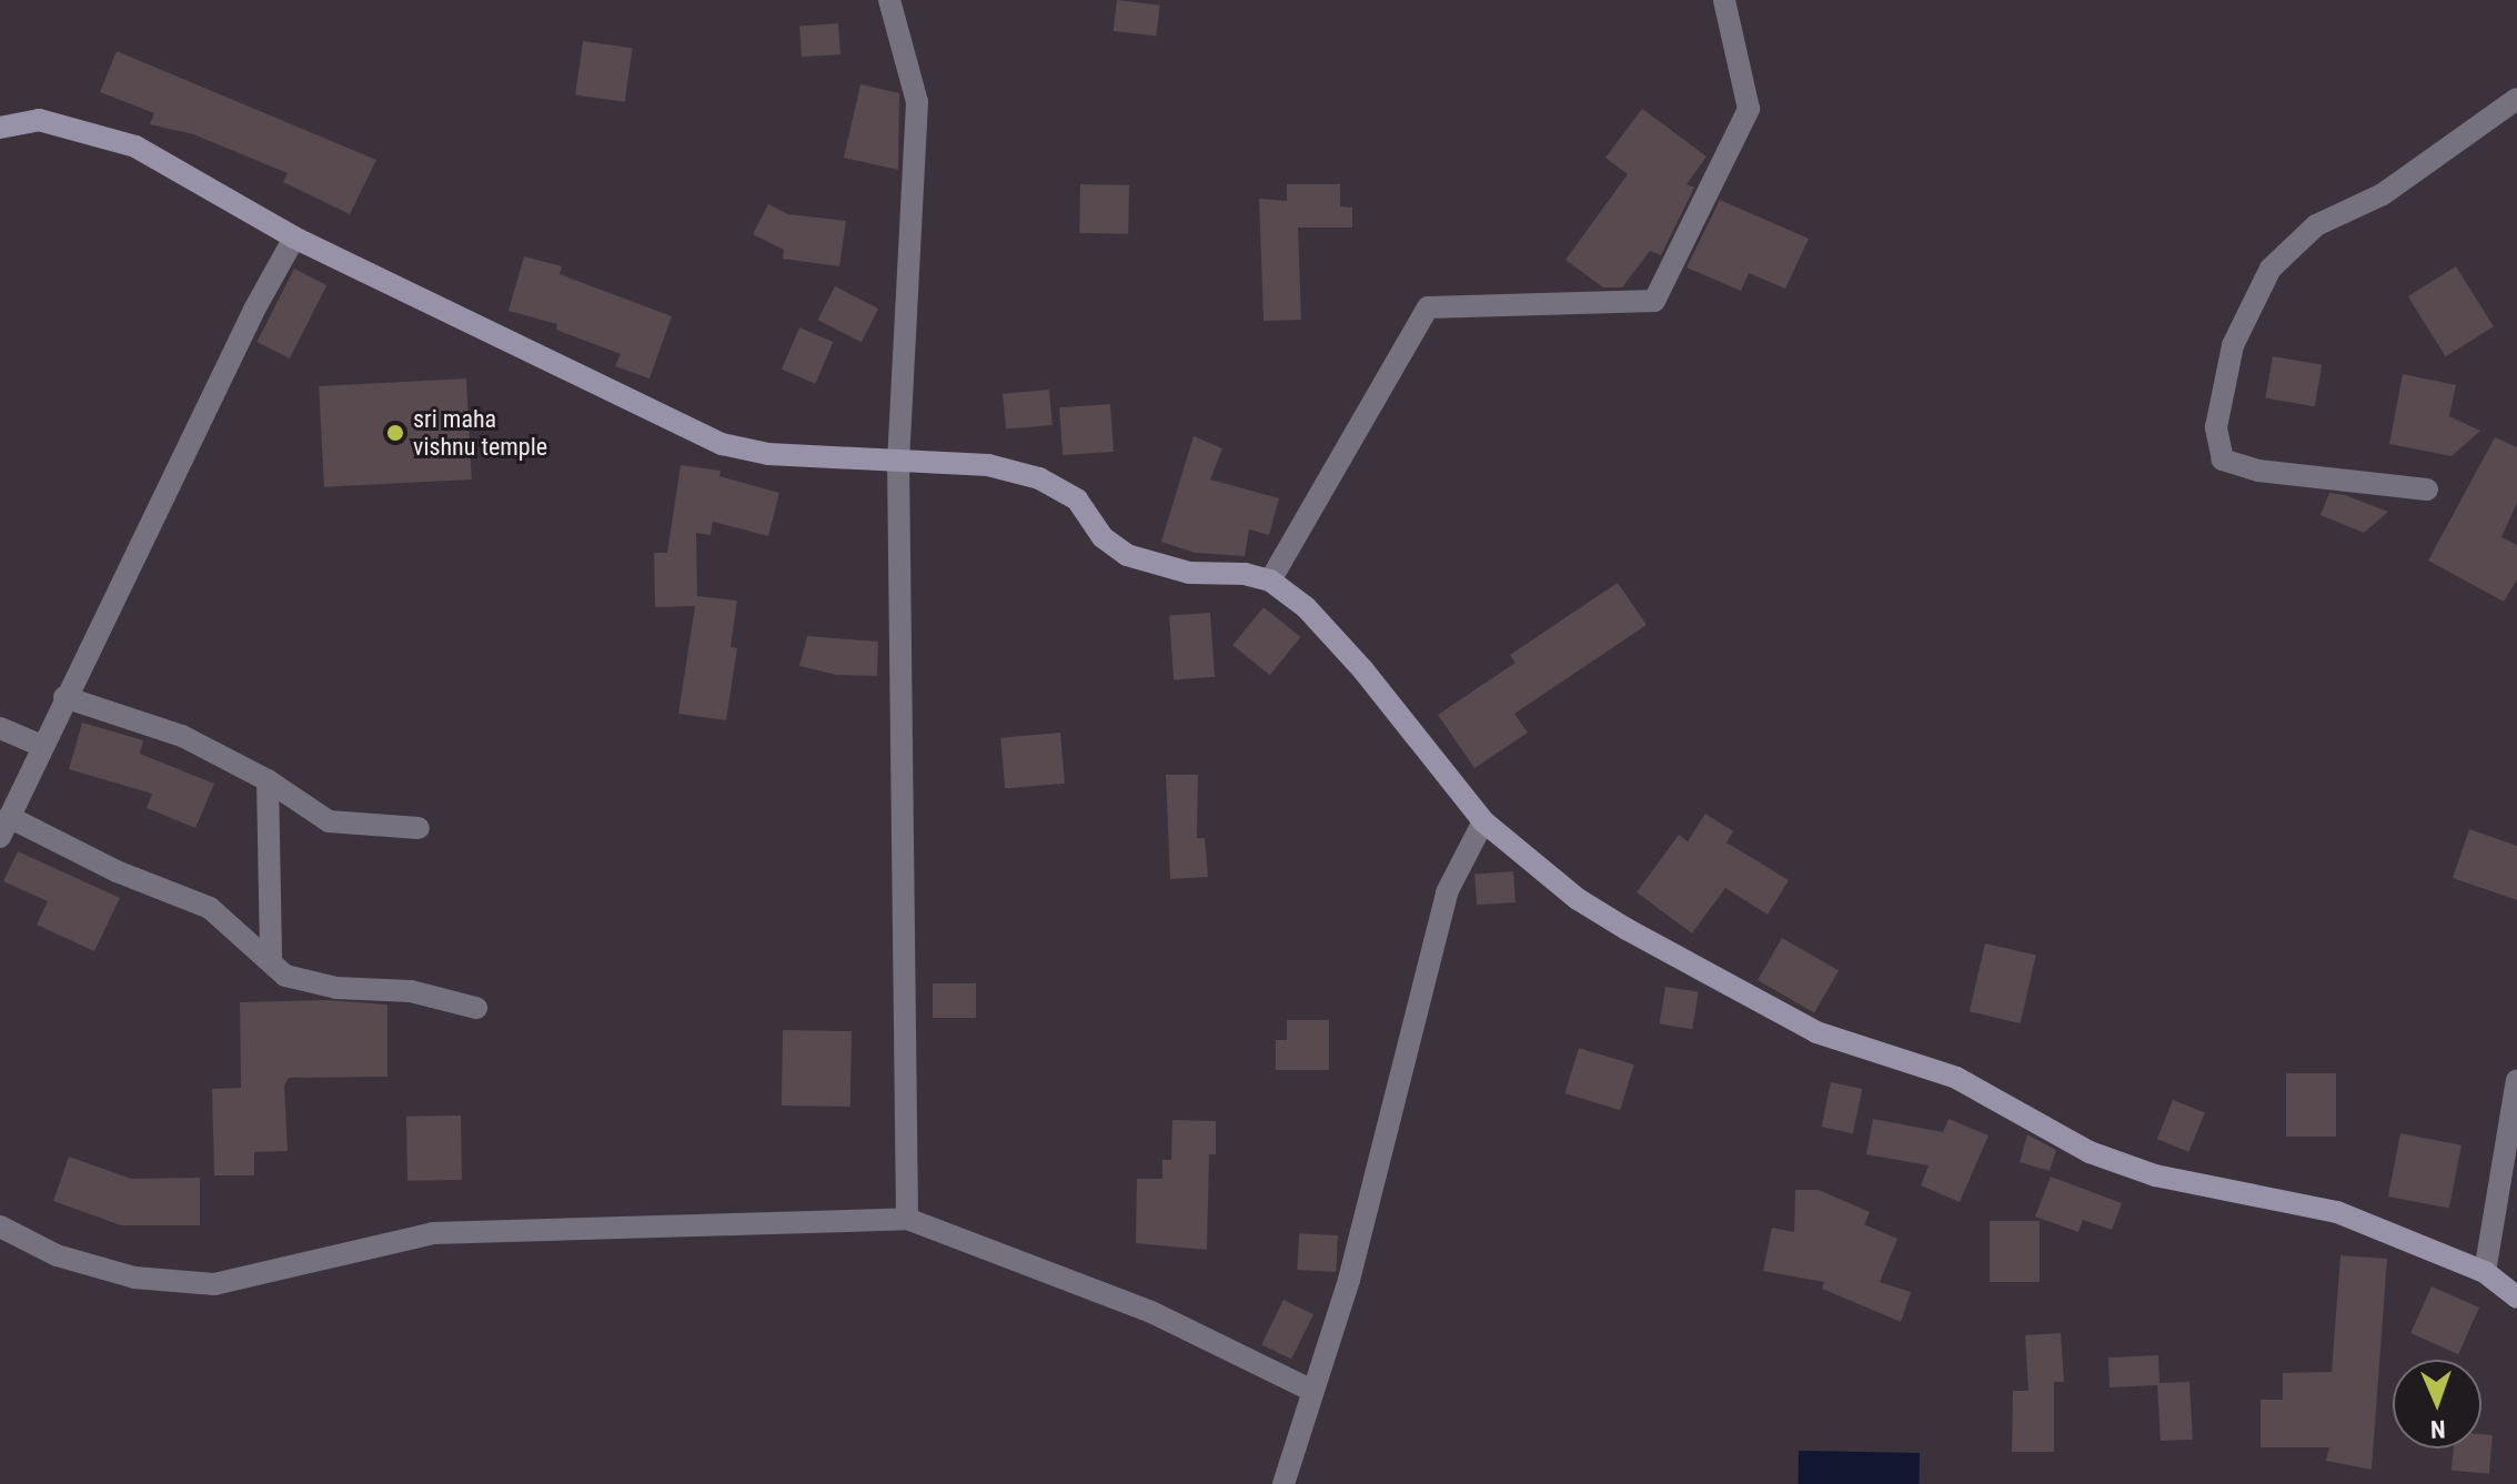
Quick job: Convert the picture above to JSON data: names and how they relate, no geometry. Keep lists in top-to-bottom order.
{
  "places": ["sri maha vishnu temple"],
  "north": "bottom"
}
